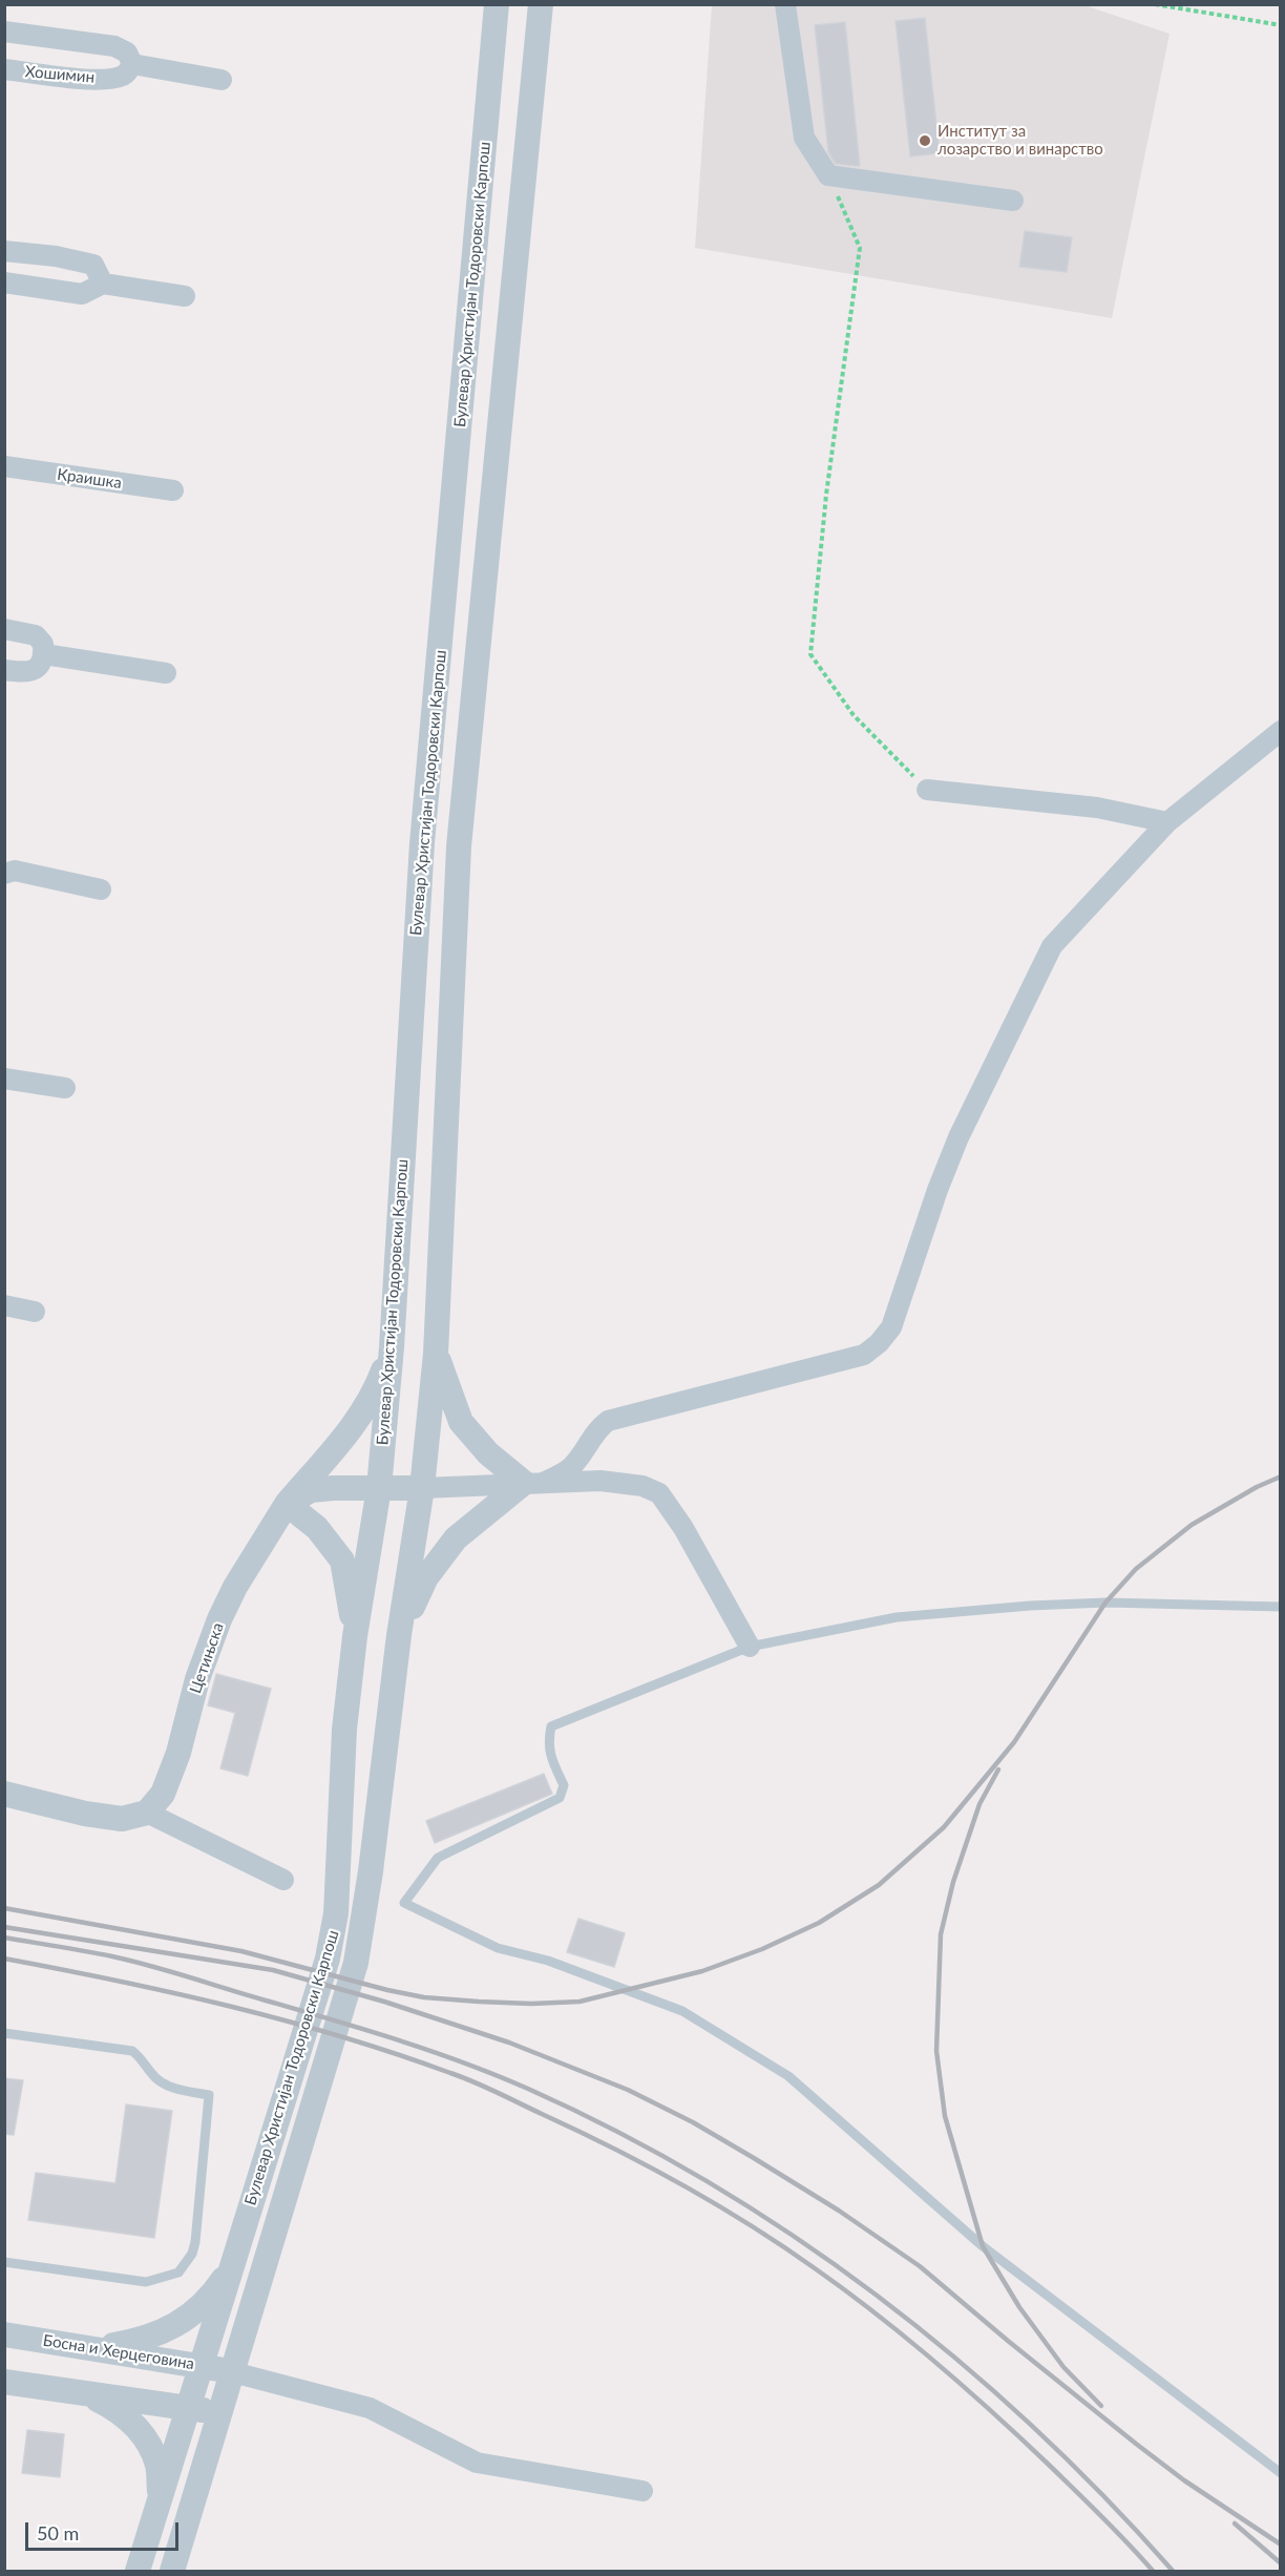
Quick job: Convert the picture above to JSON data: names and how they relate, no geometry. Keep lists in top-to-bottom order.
{
  "streets": {
    "street": [
      "Хошимин",
      "Булевар Христијан Тодоровски Карпош",
      "Краишка",
      "Цетињска",
      "Босна и Херцеговина"
    ]
  },
  "crossings": [
    ["Булевар Христијан Тодоровски Карпош", "Цетињска"],
    ["Булевар Христијан Тодоровски Карпош", "Босна и Херцеговина"]
  ],
  "places": ["Институт за лозарство и винарство"],
  "scale_bar": "50 m"
}
